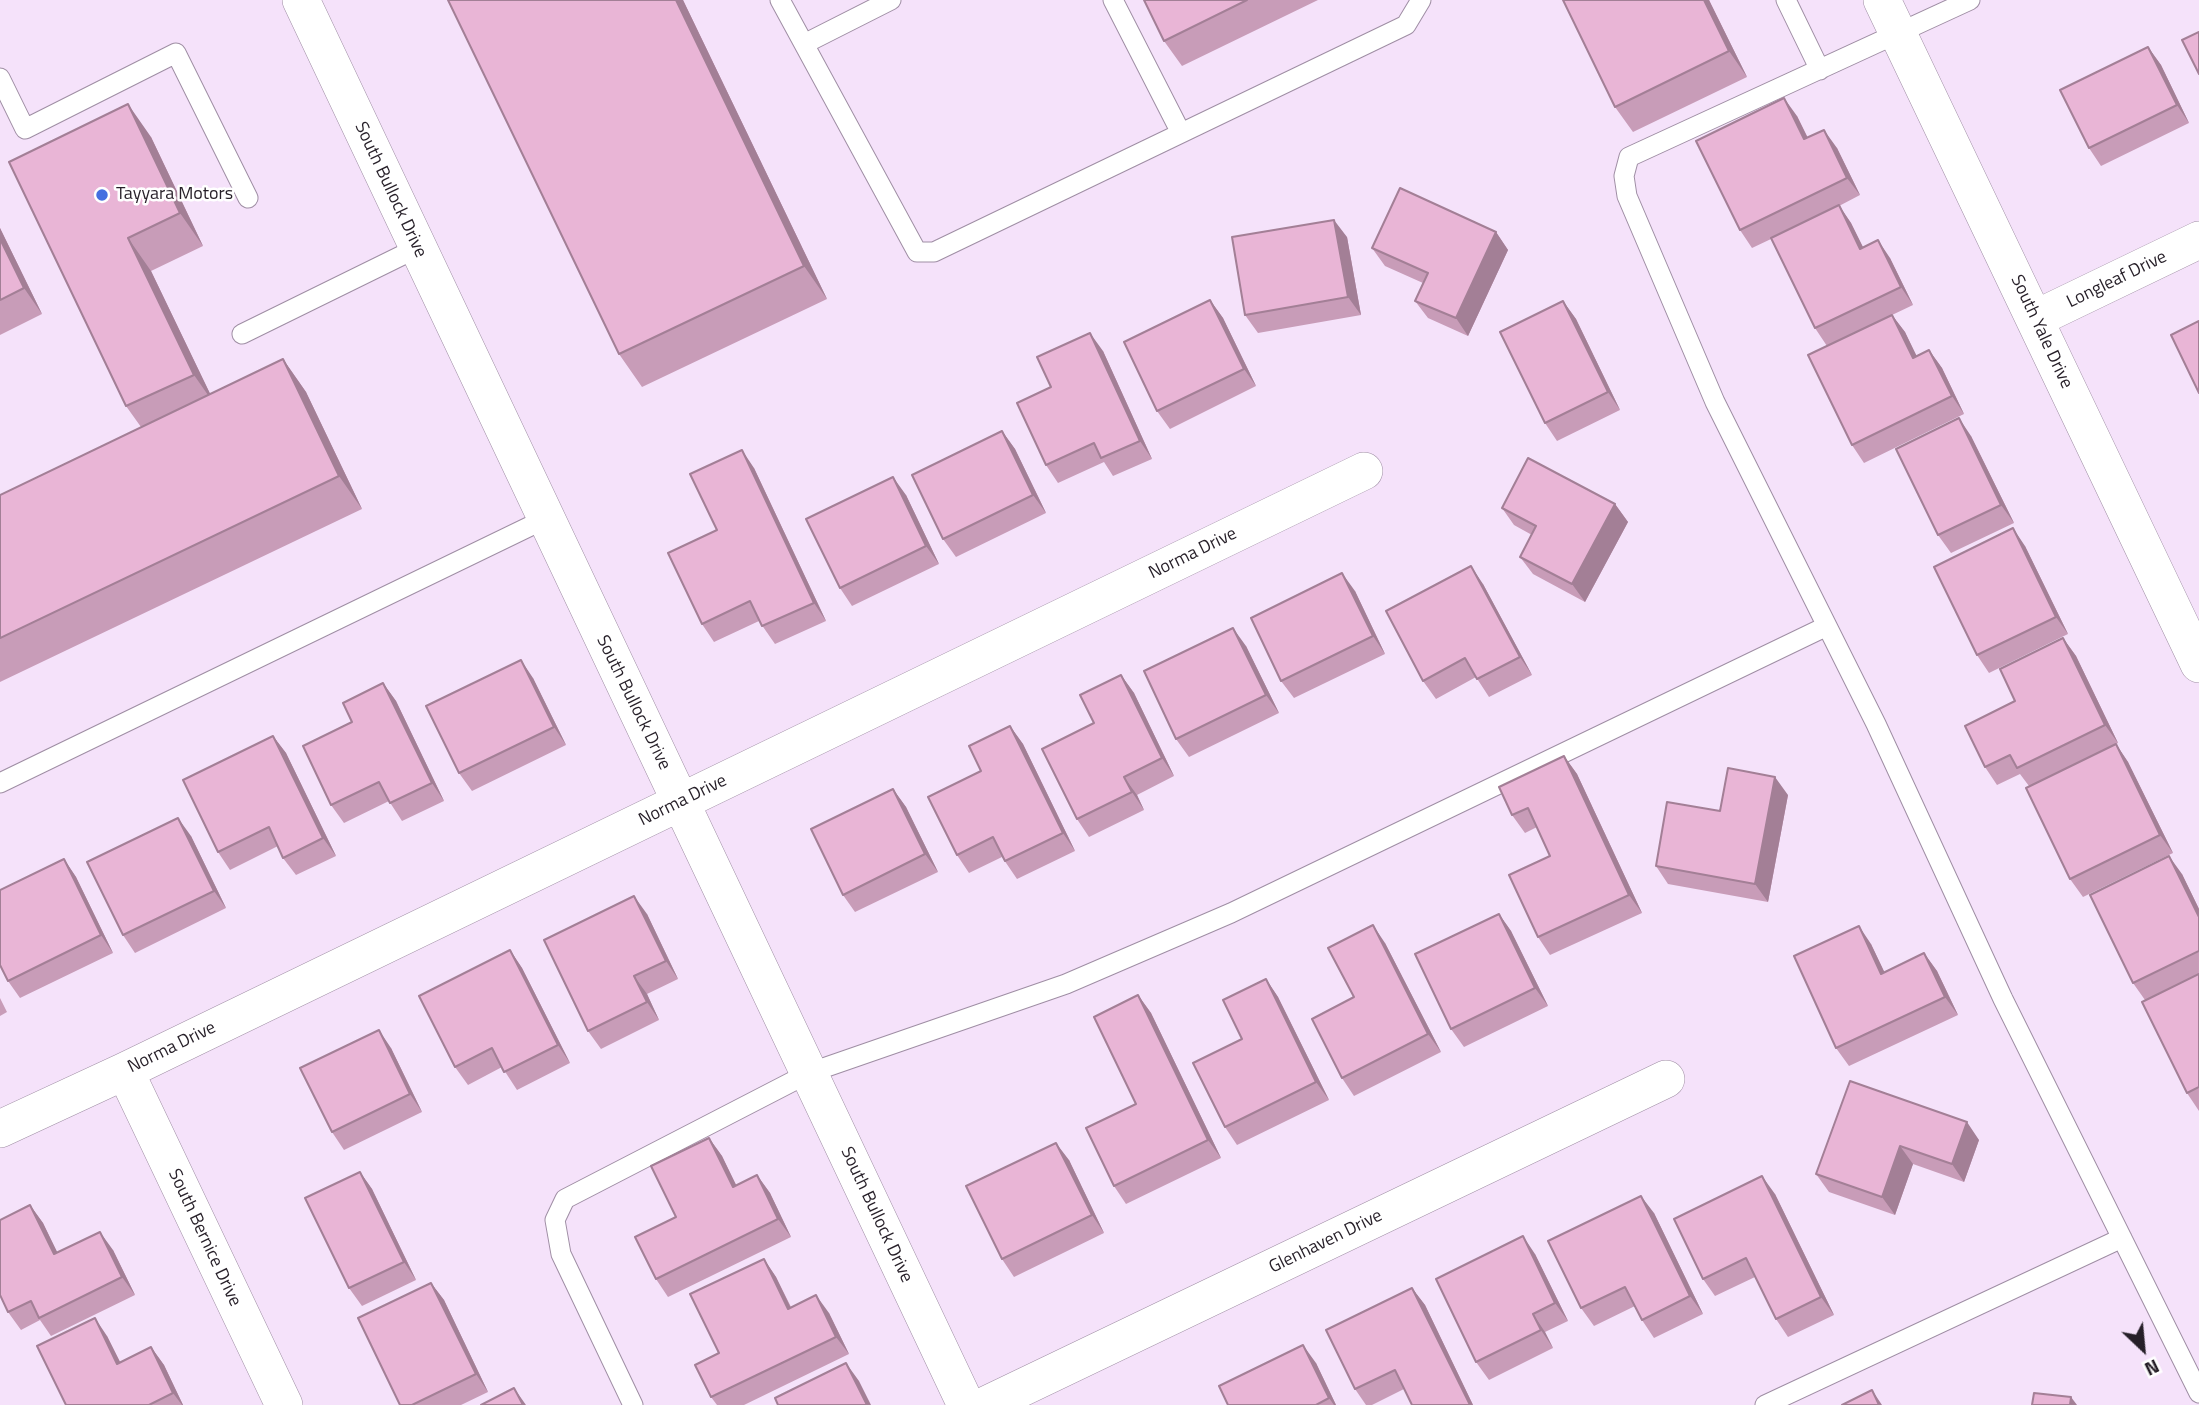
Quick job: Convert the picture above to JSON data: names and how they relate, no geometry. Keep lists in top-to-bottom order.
{
  "streets": {
    "street": [
      "South Bullock Drive",
      "Longleaf Drive",
      "South Yale Drive",
      "Norma Drive",
      "South Bernice Drive",
      "Glenhaven Drive"
    ]
  },
  "crossings": [
    ["South Bullock Drive", "Norma Drive"],
    ["Longleaf Drive", "South Yale Drive"],
    ["Norma Drive", "South Bernice Drive"]
  ],
  "places": ["Tayyara Motors"],
  "north": "bottom right"
}
